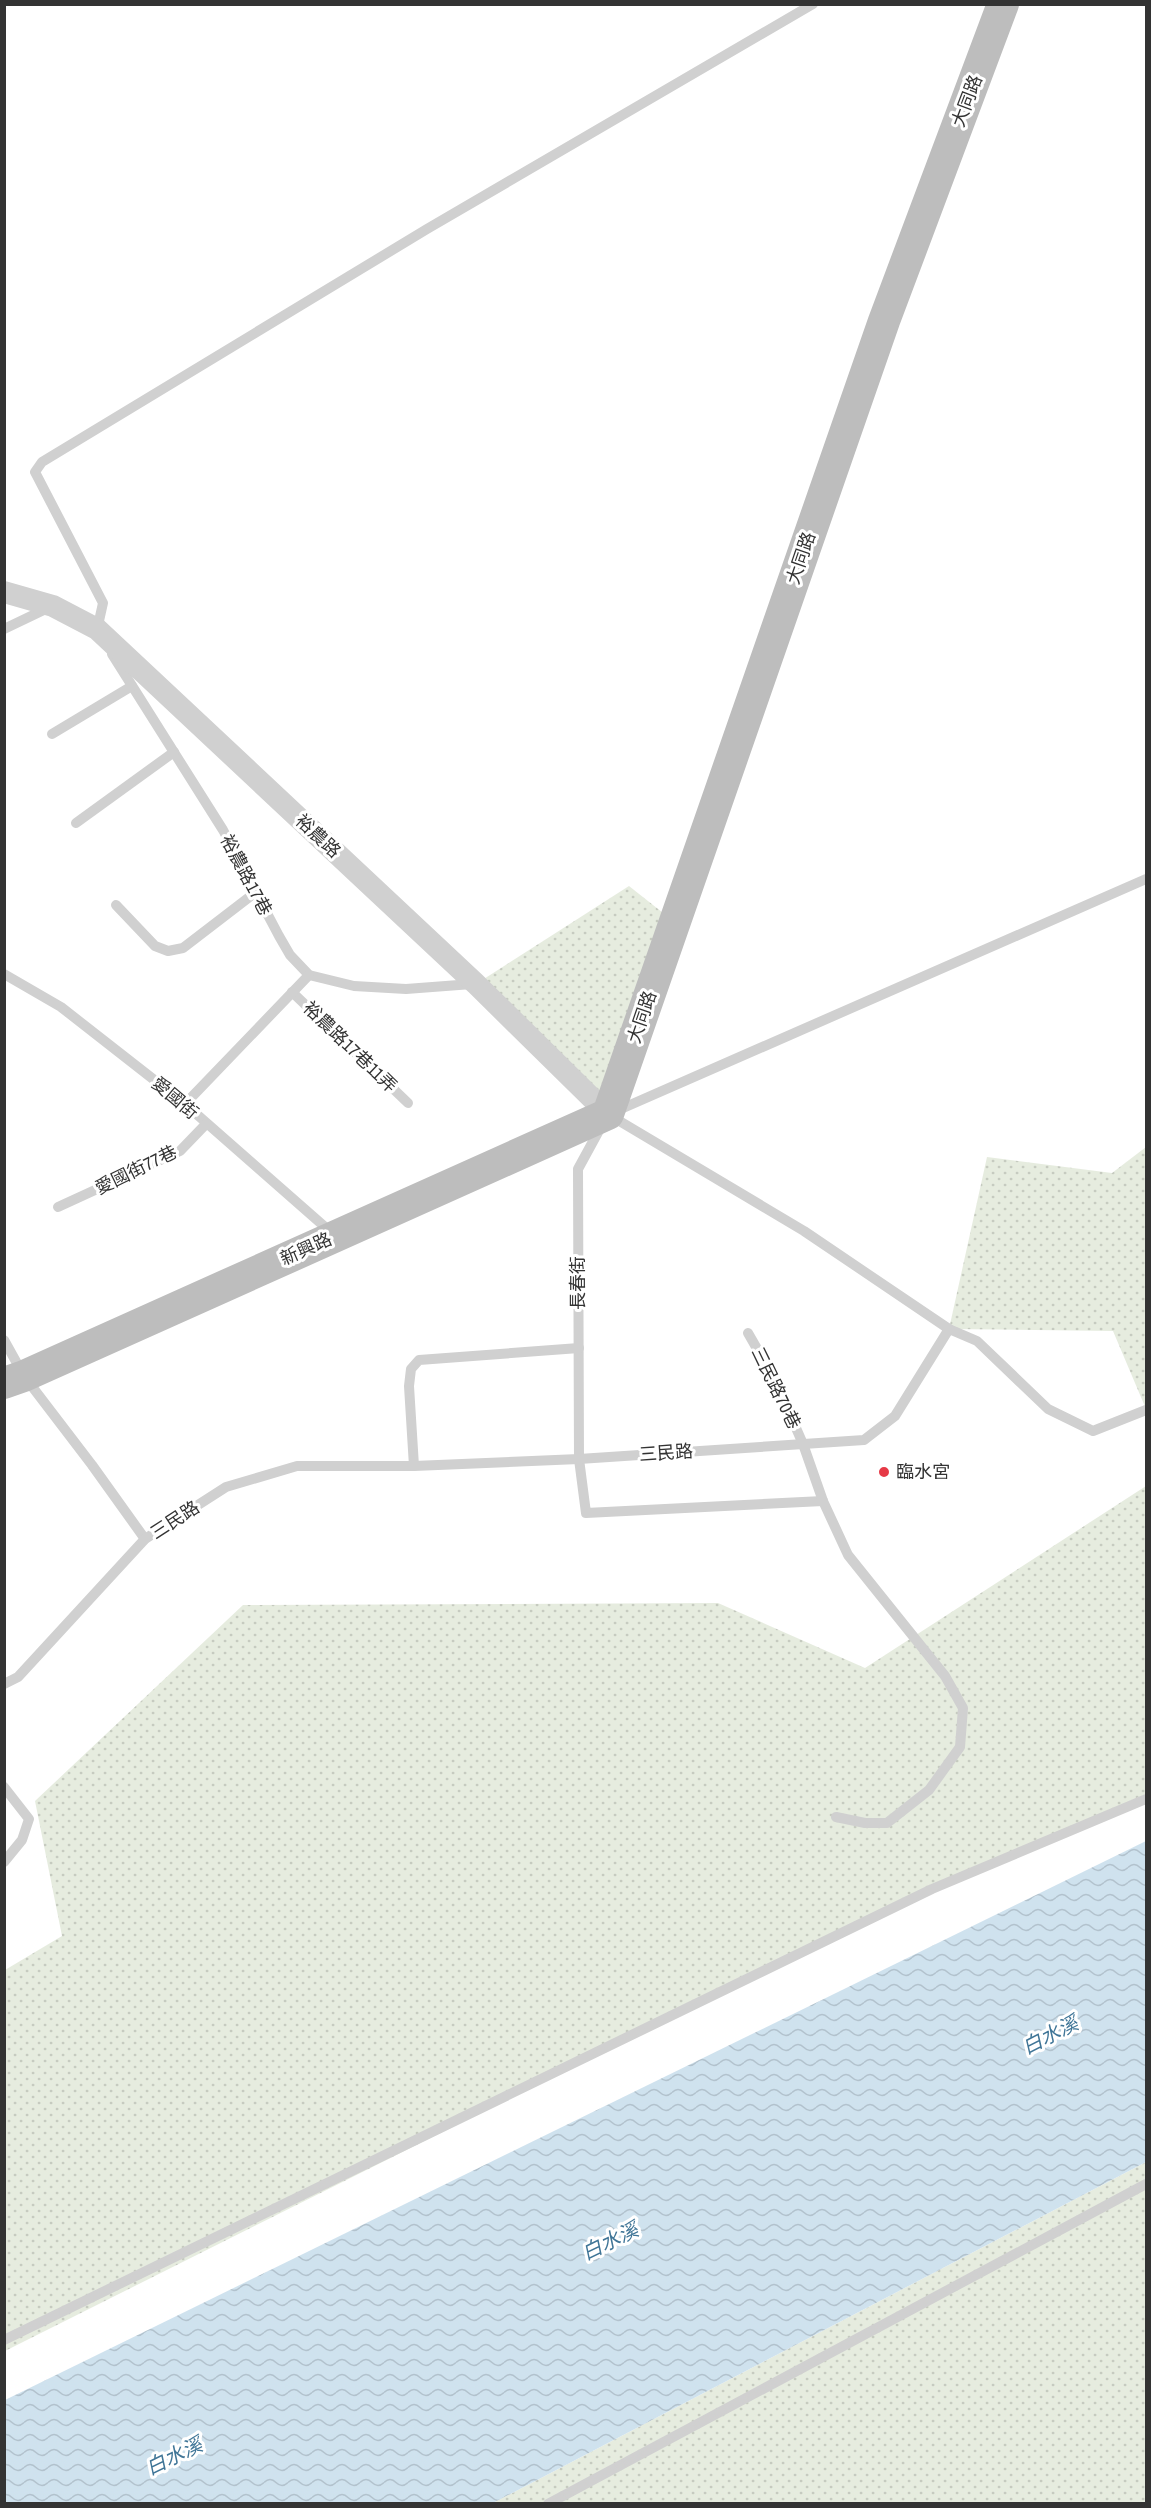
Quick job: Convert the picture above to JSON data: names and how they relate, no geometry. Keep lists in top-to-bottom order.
{
  "streets": {
    "street": ["大同路", "裕農路", "新興路"],
    "lane": [
      "裕農路17巷",
      "裕農路17巷11弄",
      "愛國街",
      "愛國街77巷",
      "長春街",
      "三民路70巷",
      "三民路"
    ]
  },
  "crossings": [
    ["大同路", "裕農路"],
    ["大同路", "新興路"],
    ["大同路", "長春街"],
    ["裕農路", "裕農路17巷"],
    ["裕農路", "新興路"],
    ["裕農路", "長春街"],
    ["裕農路17巷", "裕農路17巷11弄"],
    ["裕農路17巷11弄", "愛國街"],
    ["愛國街", "愛國街77巷"],
    ["愛國街", "新興路"],
    ["新興路", "長春街"],
    ["長春街", "三民路70巷"],
    ["長春街", "三民路"],
    ["三民路70巷", "三民路"]
  ],
  "water": ["白水溪"],
  "places": ["臨水宮"]
}
